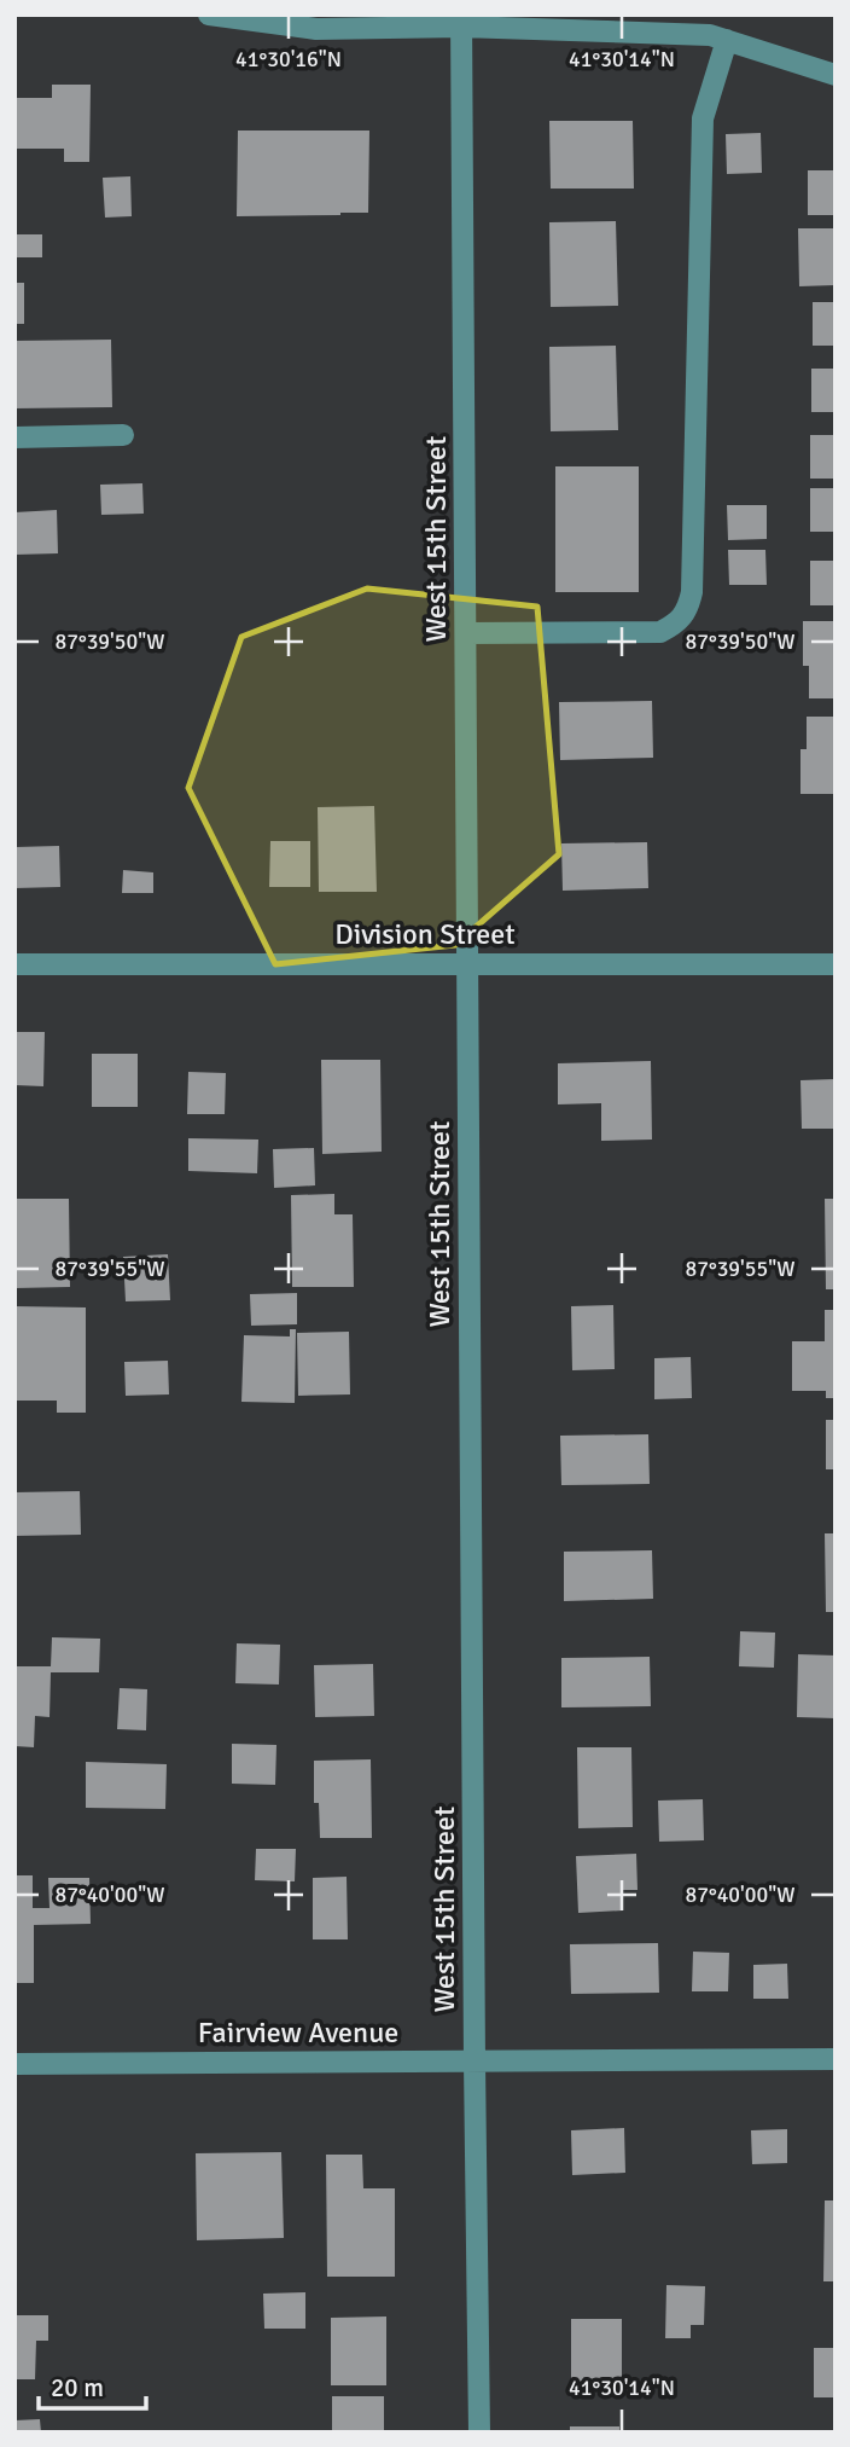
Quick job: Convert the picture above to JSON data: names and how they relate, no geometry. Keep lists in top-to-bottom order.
{
  "streets": {
    "street": ["West 15th Street", "Division Street", "Fairview Avenue"]
  },
  "crossings": [
    ["West 15th Street", "Division Street"],
    ["West 15th Street", "Fairview Avenue"]
  ],
  "scale_bar": "20 m",
  "coordinates": [
    "41°30'16\"N",
    "41°30'14\"N",
    "87°39'50\"W",
    "87°39'55\"W",
    "87°40'00\"W"
  ]
}
